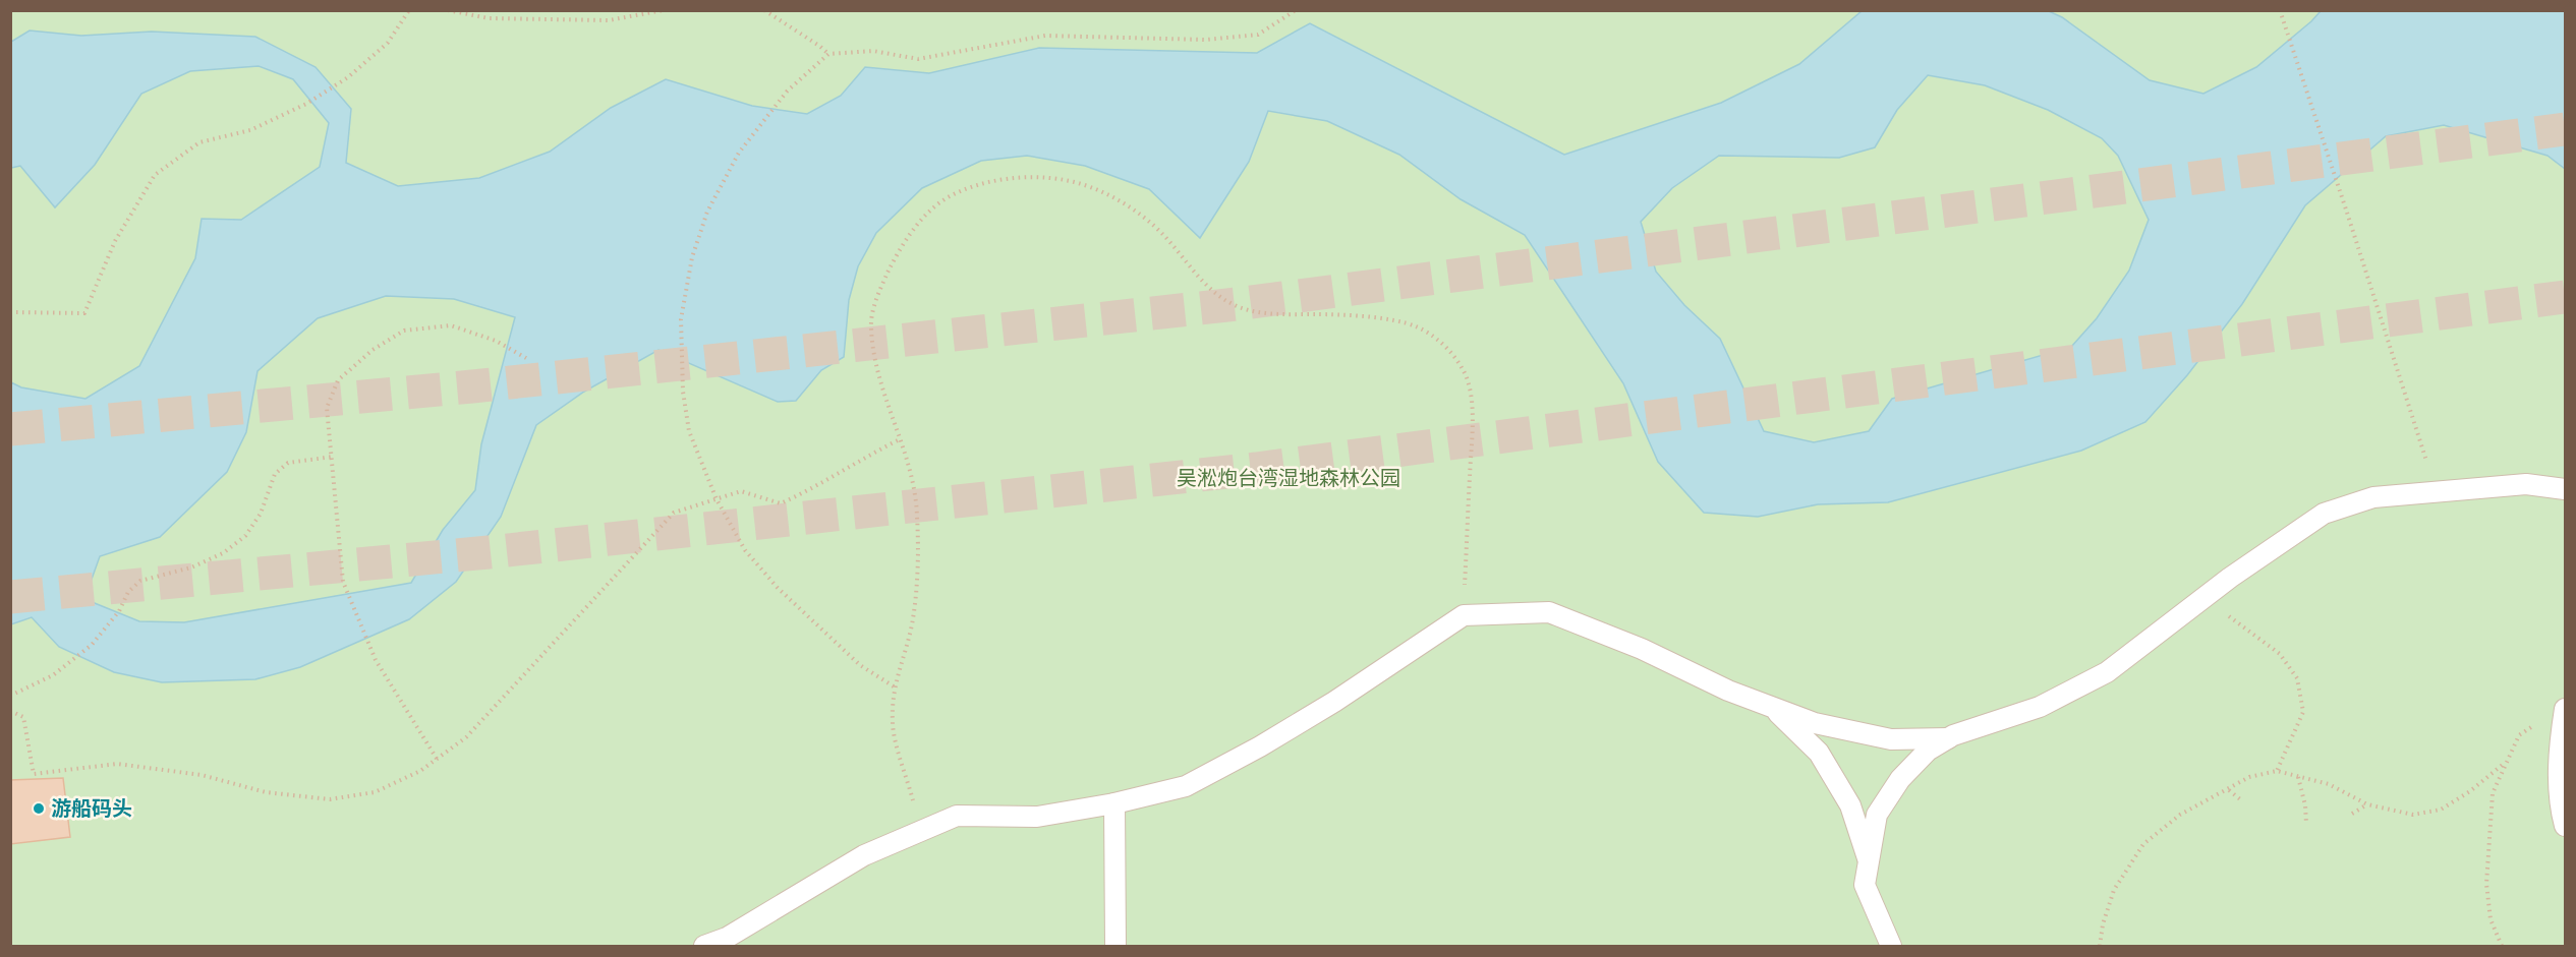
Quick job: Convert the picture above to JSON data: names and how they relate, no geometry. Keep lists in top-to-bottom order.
{
  "parks": ["吴淞炮台湾湿地森林公园"],
  "places": ["游船码头"]
}
